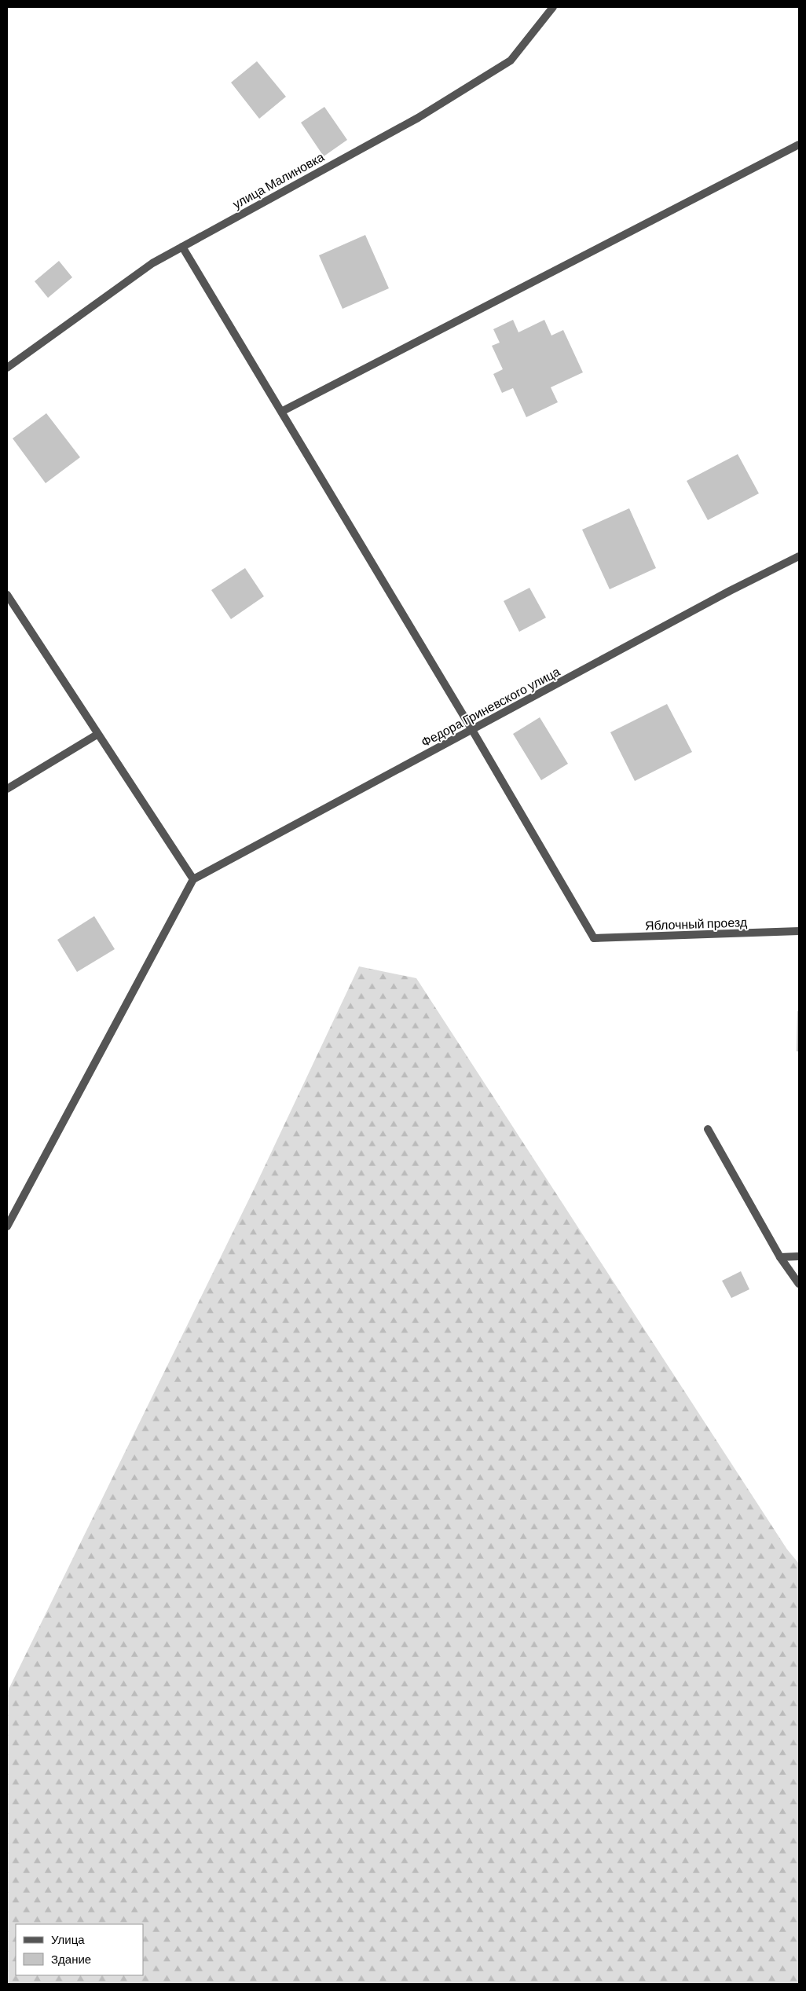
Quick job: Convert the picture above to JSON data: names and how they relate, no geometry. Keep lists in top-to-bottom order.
{
  "streets": {
    "street": ["улица Малиновка", "Федора Гриневского улица", "Яблочный проезд"]
  },
  "crossings": [
    ["Федора Гриневского улица", "Яблочный проезд"]
  ],
  "legend": ["Улица", "Здание"]
}
